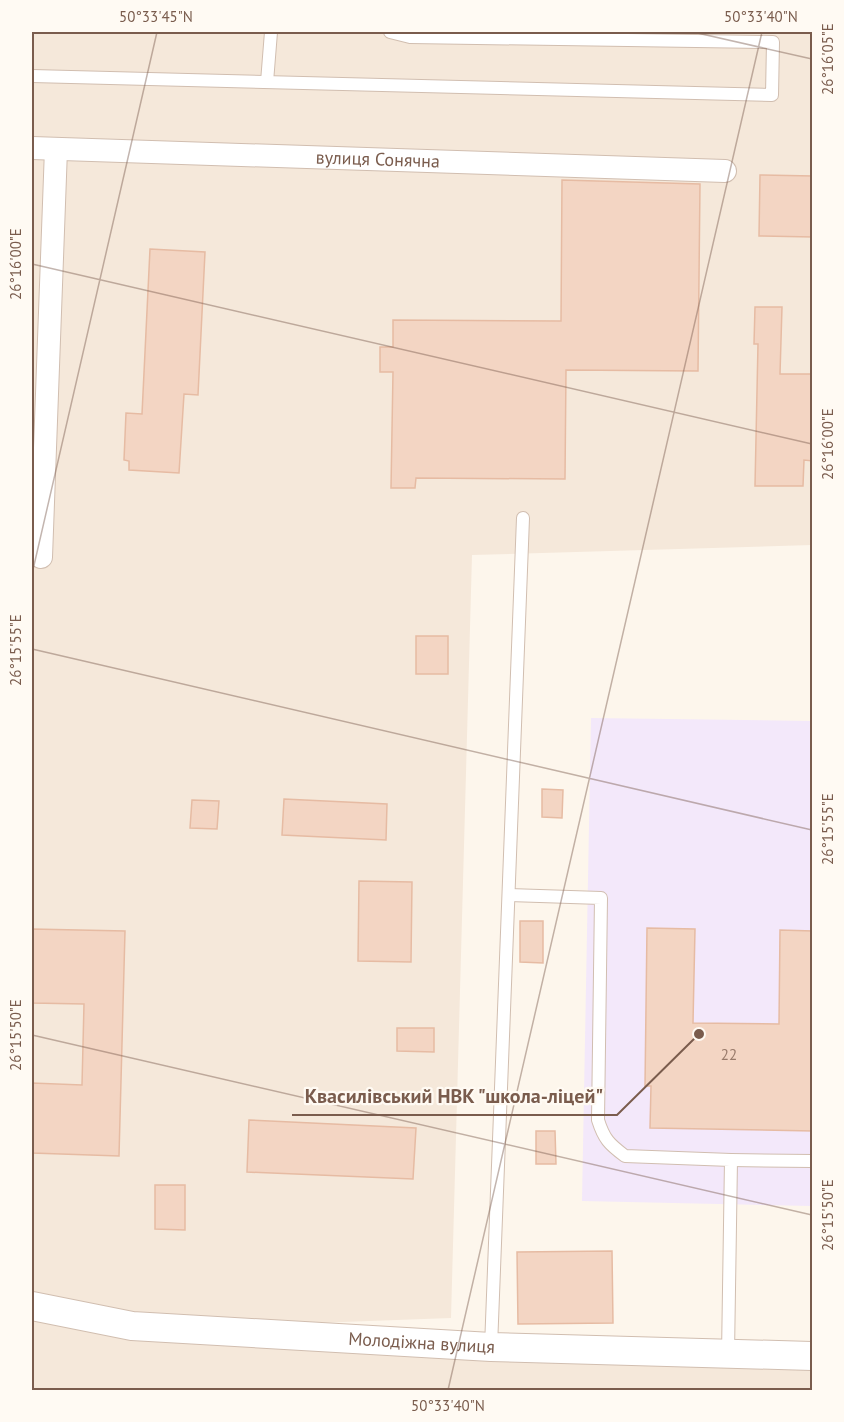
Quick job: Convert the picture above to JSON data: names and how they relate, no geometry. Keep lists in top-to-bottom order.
{
  "streets": {
    "street": ["вулиця Сонячна", "Молодіжна вулиця"]
  },
  "places": ["Квасилівський НВК \"школа-ліцей\""],
  "house_numbers": ["22"],
  "coordinates": [
    "50°33'45\"N",
    "50°33'40\"N",
    "26°16'05\"E",
    "26°16'00\"E",
    "26°15'55\"E",
    "26°15'50\"E"
  ]
}
